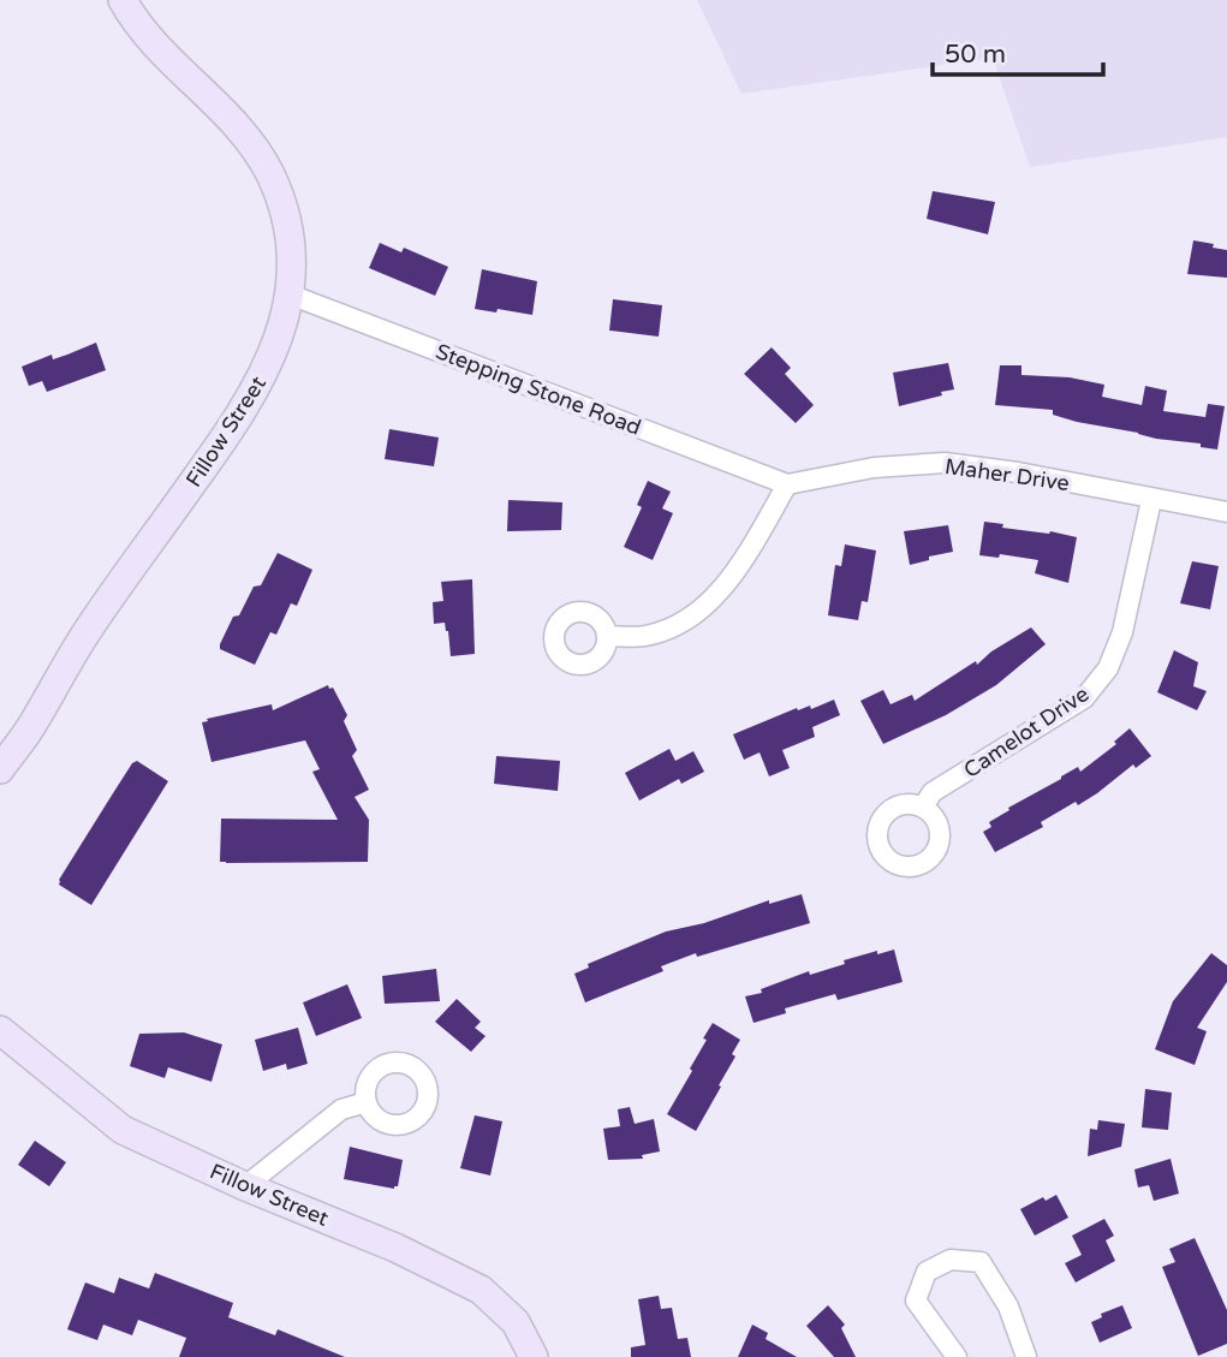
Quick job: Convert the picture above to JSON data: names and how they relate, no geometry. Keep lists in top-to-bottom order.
{
  "streets": {
    "street": [
      "Stepping Stone Road",
      "Fillow Street",
      "Maher Drive",
      "Camelot Drive"
    ]
  },
  "crossings": [
    ["Stepping Stone Road", "Fillow Street"],
    ["Stepping Stone Road", "Maher Drive"],
    ["Maher Drive", "Camelot Drive"]
  ],
  "scale_bar": "50 m"
}
